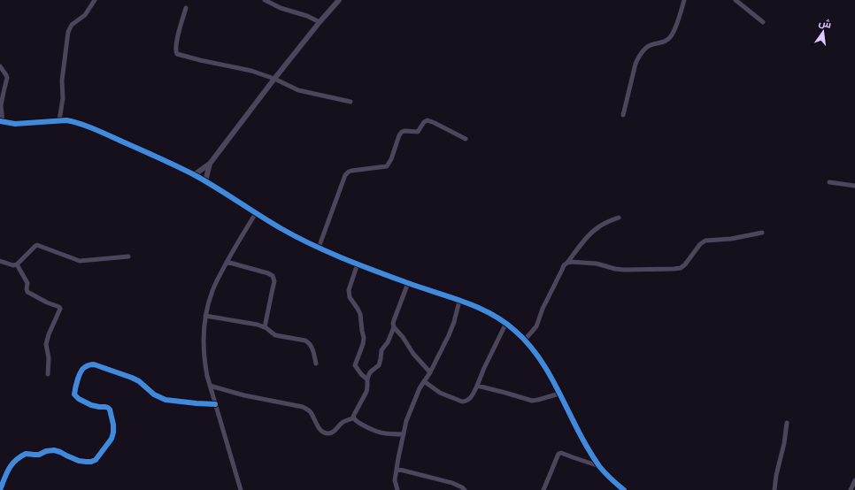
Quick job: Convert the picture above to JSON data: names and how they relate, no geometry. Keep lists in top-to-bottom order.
{
  "north": "top"
}
